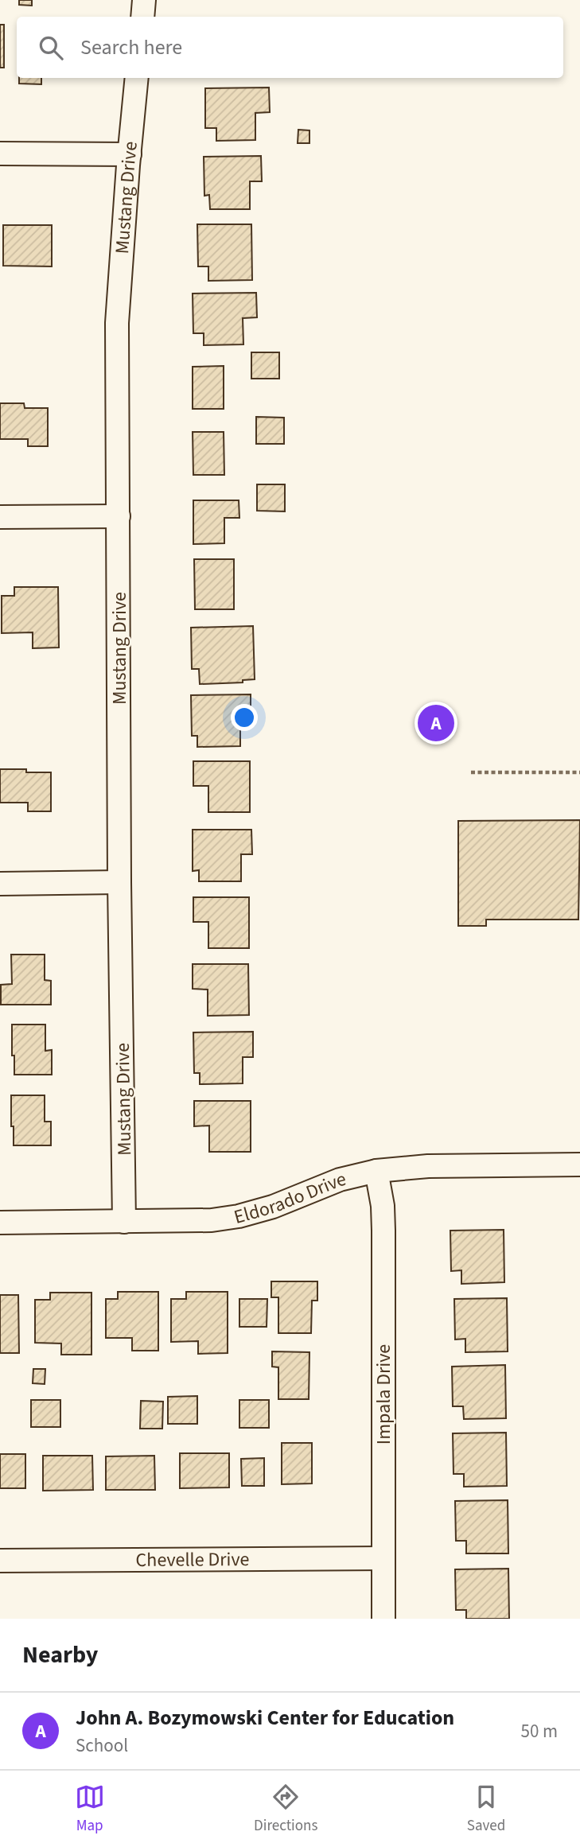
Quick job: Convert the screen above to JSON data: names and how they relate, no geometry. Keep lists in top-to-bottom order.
{
  "streets": {
    "street": [
      "Mustang Drive",
      "Eldorado Drive",
      "Impala Drive",
      "Chevelle Drive"
    ]
  },
  "crossings": [
    ["Mustang Drive", "Eldorado Drive"],
    ["Eldorado Drive", "Impala Drive"],
    ["Impala Drive", "Chevelle Drive"]
  ],
  "page": {
    "search": "Search here",
    "pins": "A",
    "heading": "Nearby",
    "list": [
      {
        "mark": "A",
        "name": "John A. Bozymowski Center for Education",
        "note": "School",
        "value": "50 m"
      }
    ],
    "nav": ["Map", "Directions", "Saved"]
  }
}
